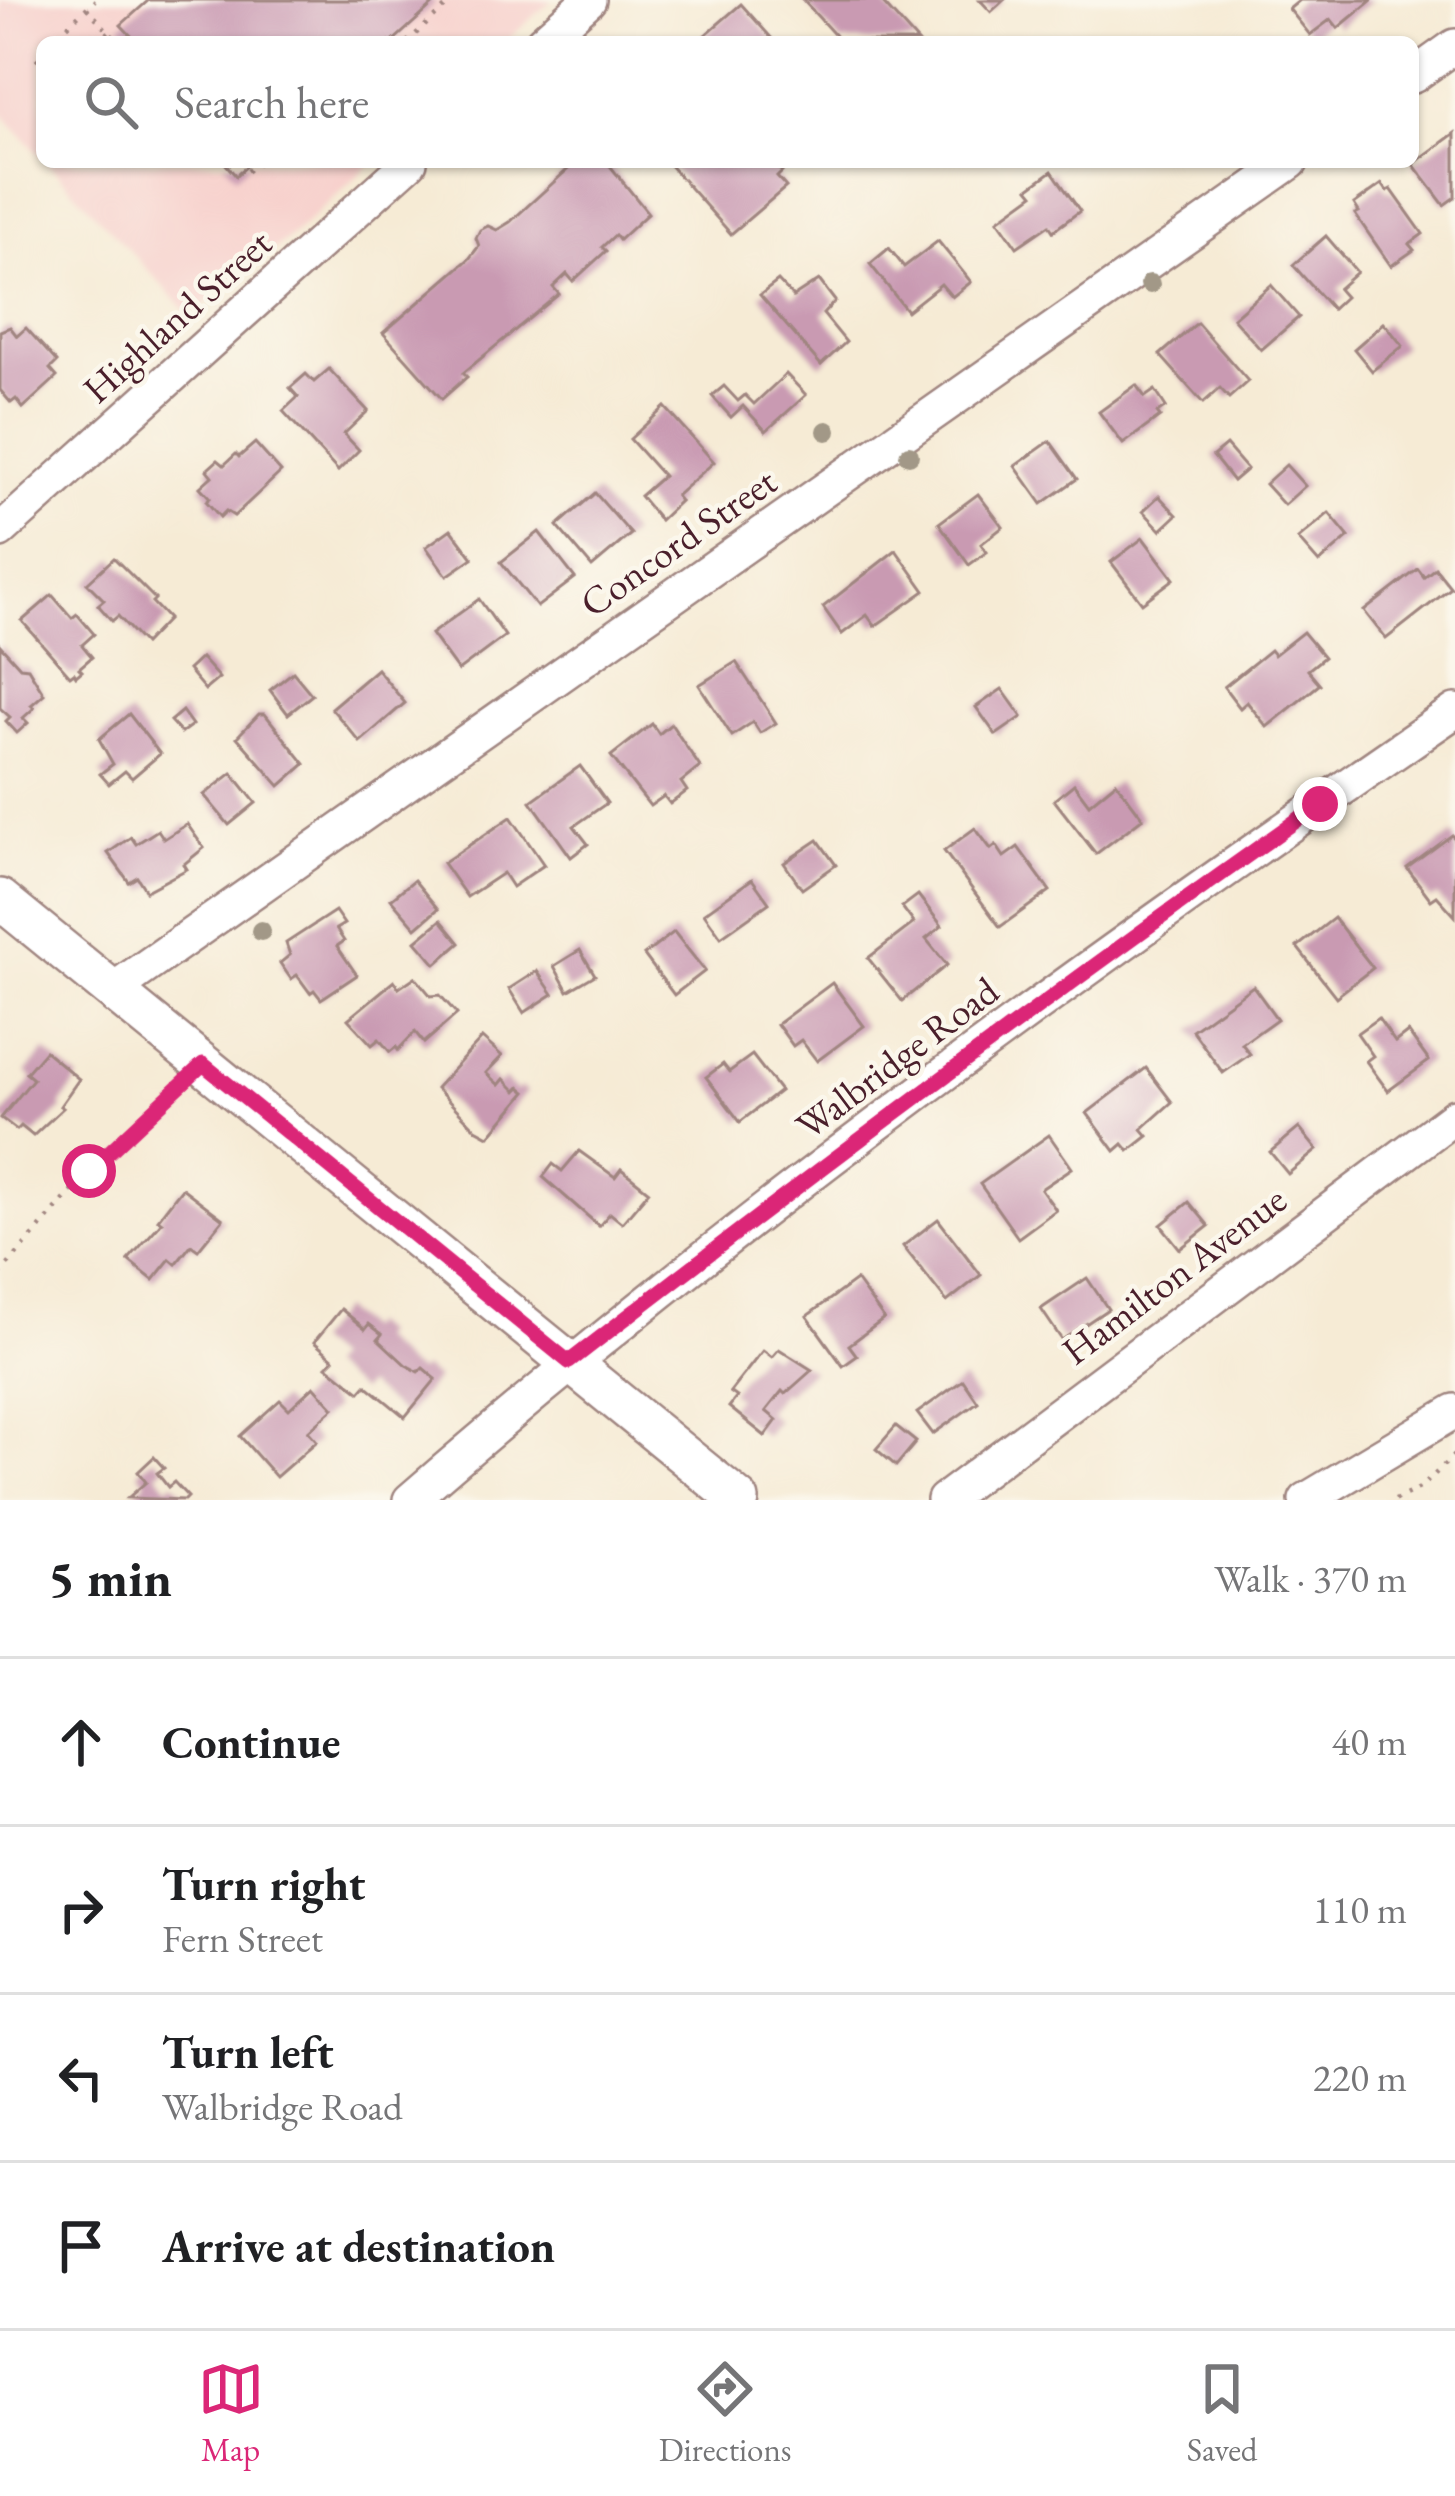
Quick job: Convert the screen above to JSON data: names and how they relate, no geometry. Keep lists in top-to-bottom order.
{
  "streets": {
    "street": [
      "Highland Street",
      "Concord Street",
      "Walbridge Road",
      "Hamilton Avenue"
    ]
  },
  "page": {
    "search": "Search here",
    "heading": ["5 min", "Walk · 370 m"],
    "list": [
      ["Continue", "40 m"],
      ["Turn right", "Fern Street", "110 m"],
      ["Turn left", "Walbridge Road", "220 m"],
      "Arrive at destination"
    ],
    "nav": ["Map", "Directions", "Saved"]
  }
}
